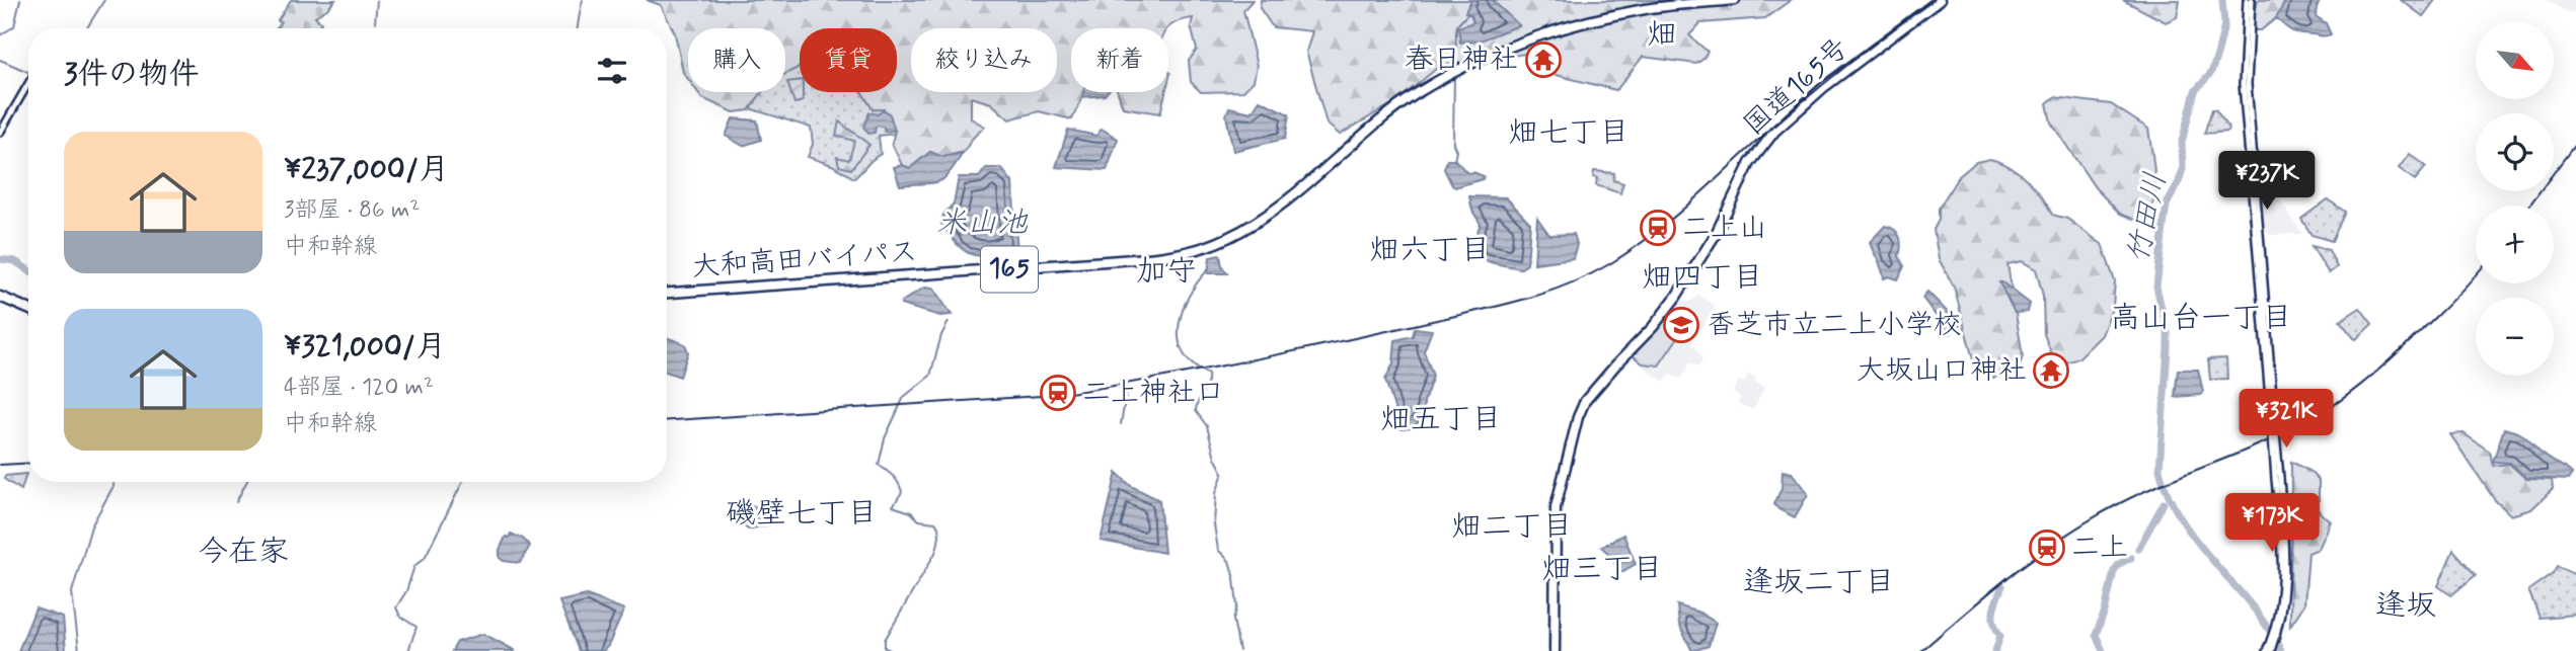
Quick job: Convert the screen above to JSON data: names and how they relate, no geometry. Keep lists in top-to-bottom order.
{
  "streets": {
    "highway": ["国道165号", "大和高田バイパス", "165"]
  },
  "districts": [
    "畑",
    "畑七丁目",
    "畑六丁目",
    "加守",
    "畑四丁目",
    "高山台一丁目",
    "畑五丁目",
    "磯壁七丁目",
    "畑二丁目",
    "今在家",
    "畑三丁目",
    "逢坂二丁目",
    "逢坂"
  ],
  "water": ["竹田川", "米山池"],
  "places": {
    "temple": ["春日神社", "大坂山口神社"],
    "station": ["二上山", "二上神社口", "二上"],
    "school or university": ["香芝市立二上小学校"]
  },
  "north": "bottom right",
  "page": {
    "map_buttons": ["+", "−"],
    "chip": [
      "購入",
      "賃貸",
      "絞り込み",
      "新着"
    ],
    "heading": "3件の物件",
    "list": [
      {
        "name": "¥237,000/月",
        "note": "3部屋 · 86 m² · 中和幹線"
      },
      {
        "name": "¥321,000/月",
        "note": "4部屋 · 120 m² · 中和幹線"
      }
    ],
    "price": ["¥237K", "¥321K", "¥173K"]
  }
}
